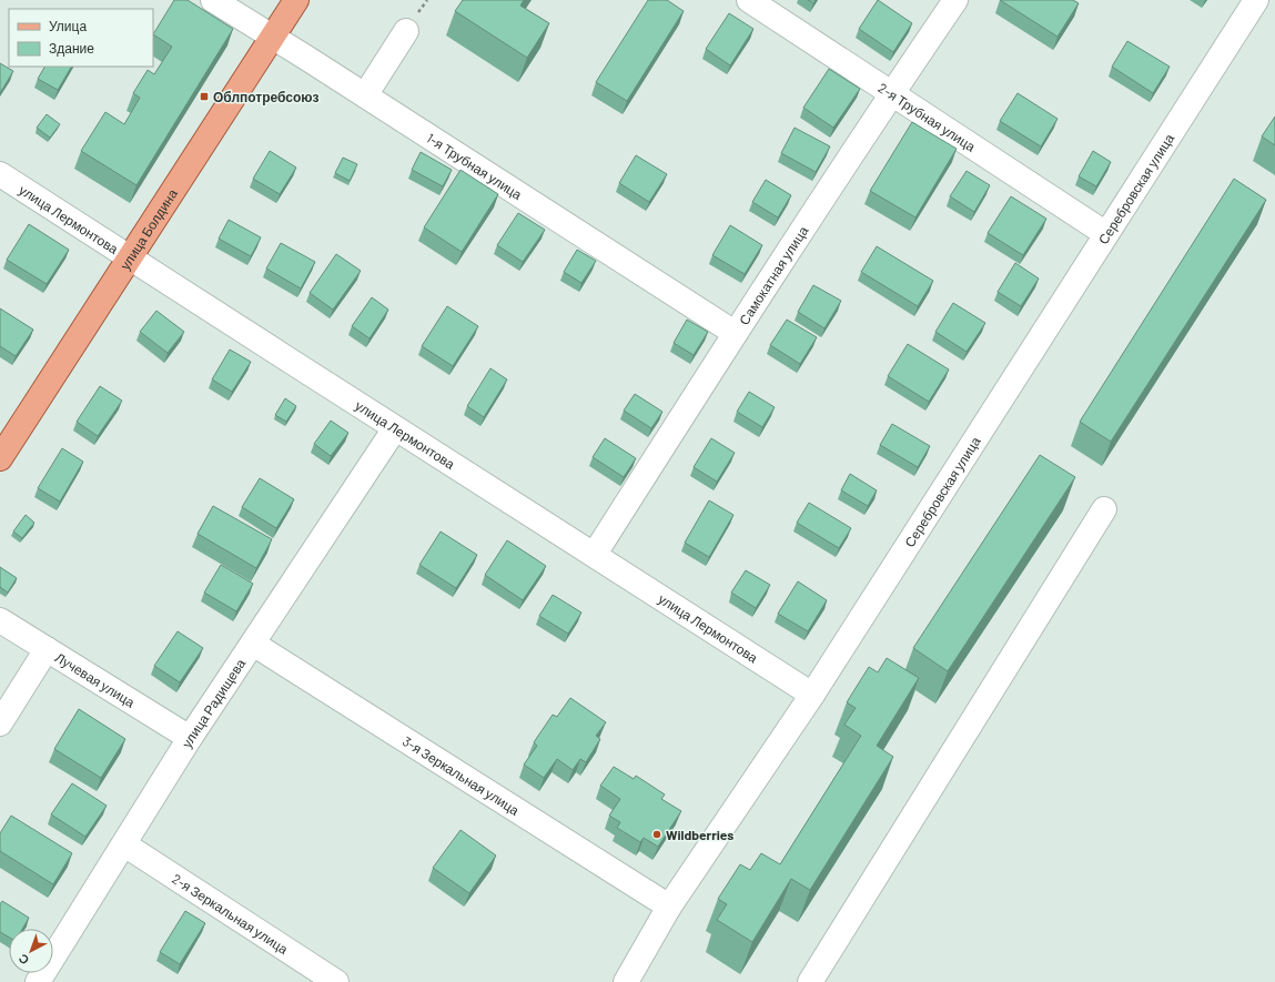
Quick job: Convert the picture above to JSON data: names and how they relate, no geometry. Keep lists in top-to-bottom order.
{
  "streets": {
    "main road": ["улица Болдина"],
    "street": [
      "2-я Трубная улица",
      "1-я Трубная улица",
      "Серебровская улица",
      "улица Лермонтова",
      "Самокатная улица",
      "Лучевая улица",
      "улица Радищева",
      "3-я Зеркальная улица",
      "2-я Зеркальная улица"
    ]
  },
  "crossings": [
    ["2-я Трубная улица", "Серебровская улица"],
    ["2-я Трубная улица", "Самокатная улица"],
    ["1-я Трубная улица", "улица Болдина"],
    ["1-я Трубная улица", "Самокатная улица"],
    ["Серебровская улица", "улица Лермонтова"],
    ["Серебровская улица", "3-я Зеркальная улица"],
    ["улица Лермонтова", "улица Болдина"],
    ["улица Лермонтова", "Самокатная улица"],
    ["улица Лермонтова", "улица Радищева"],
    ["Лучевая улица", "улица Радищева"],
    ["улица Радищева", "3-я Зеркальная улица"],
    ["улица Радищева", "2-я Зеркальная улица"]
  ],
  "places": {
    "transit": ["Облпотребсоюз"],
    "other": ["Wildberries"]
  },
  "legend": ["Улица", "Здание"],
  "north": "bottom left"
}
